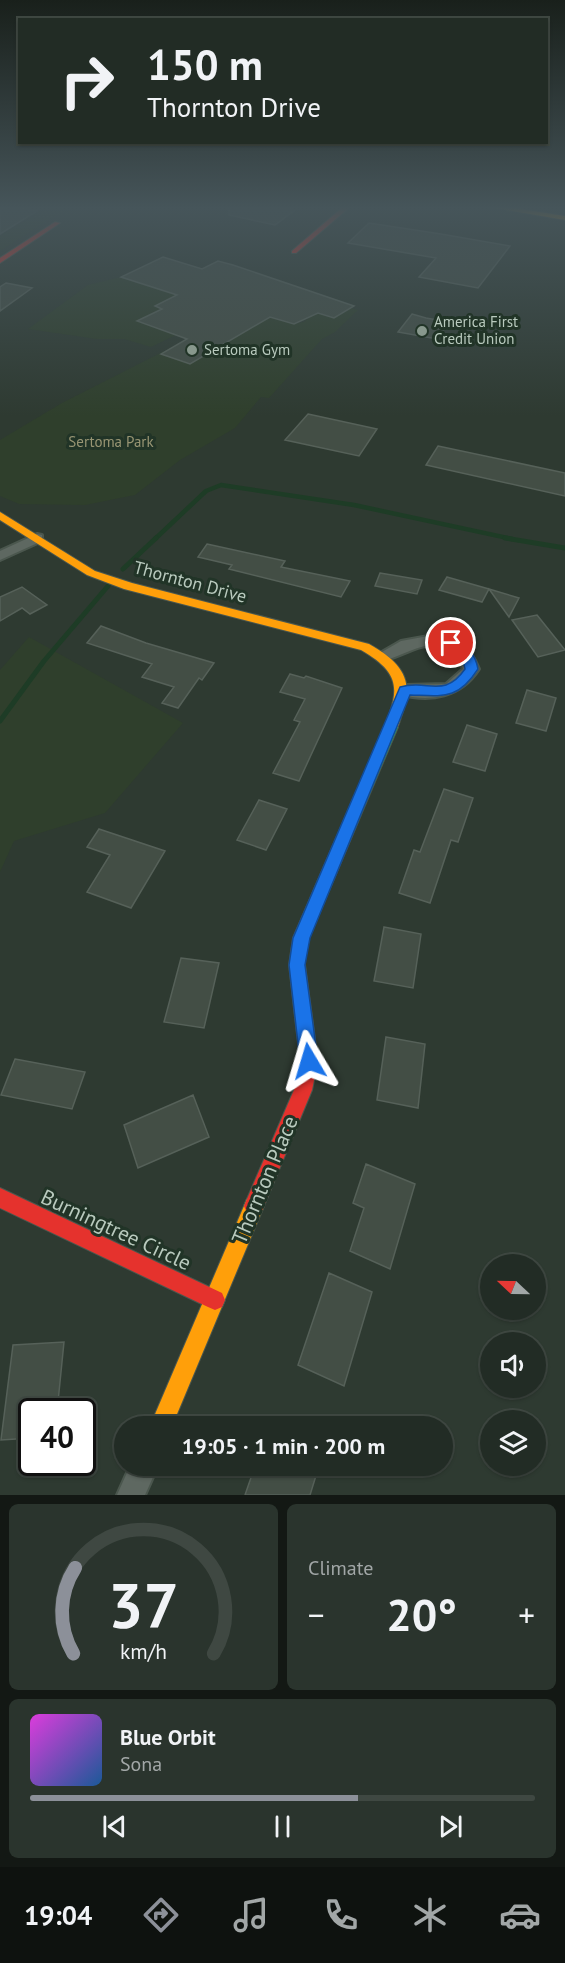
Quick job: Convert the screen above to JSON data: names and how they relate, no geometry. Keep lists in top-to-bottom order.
{
  "streets": {
    "street": ["Thornton Drive", "Thornton Place", "Burningtree Circle"]
  },
  "crossings": [
    ["Thornton Place", "Burningtree Circle"]
  ],
  "parks": ["Sertoma Park"],
  "places": ["America First Credit Union", "Sertoma Gym"],
  "north": "left",
  "page": {
    "turn": ["150 m", "Thornton Drive"],
    "limit": "40",
    "trip": "19:05 · 1 min · 200 m",
    "tile": "Climate",
    "heat": ["−", "20°", "+"],
    "song": ["Blue Orbit", "Sona"],
    "tabs": "19:04",
    "gauge": ["37", "km/h"]
  }
}
